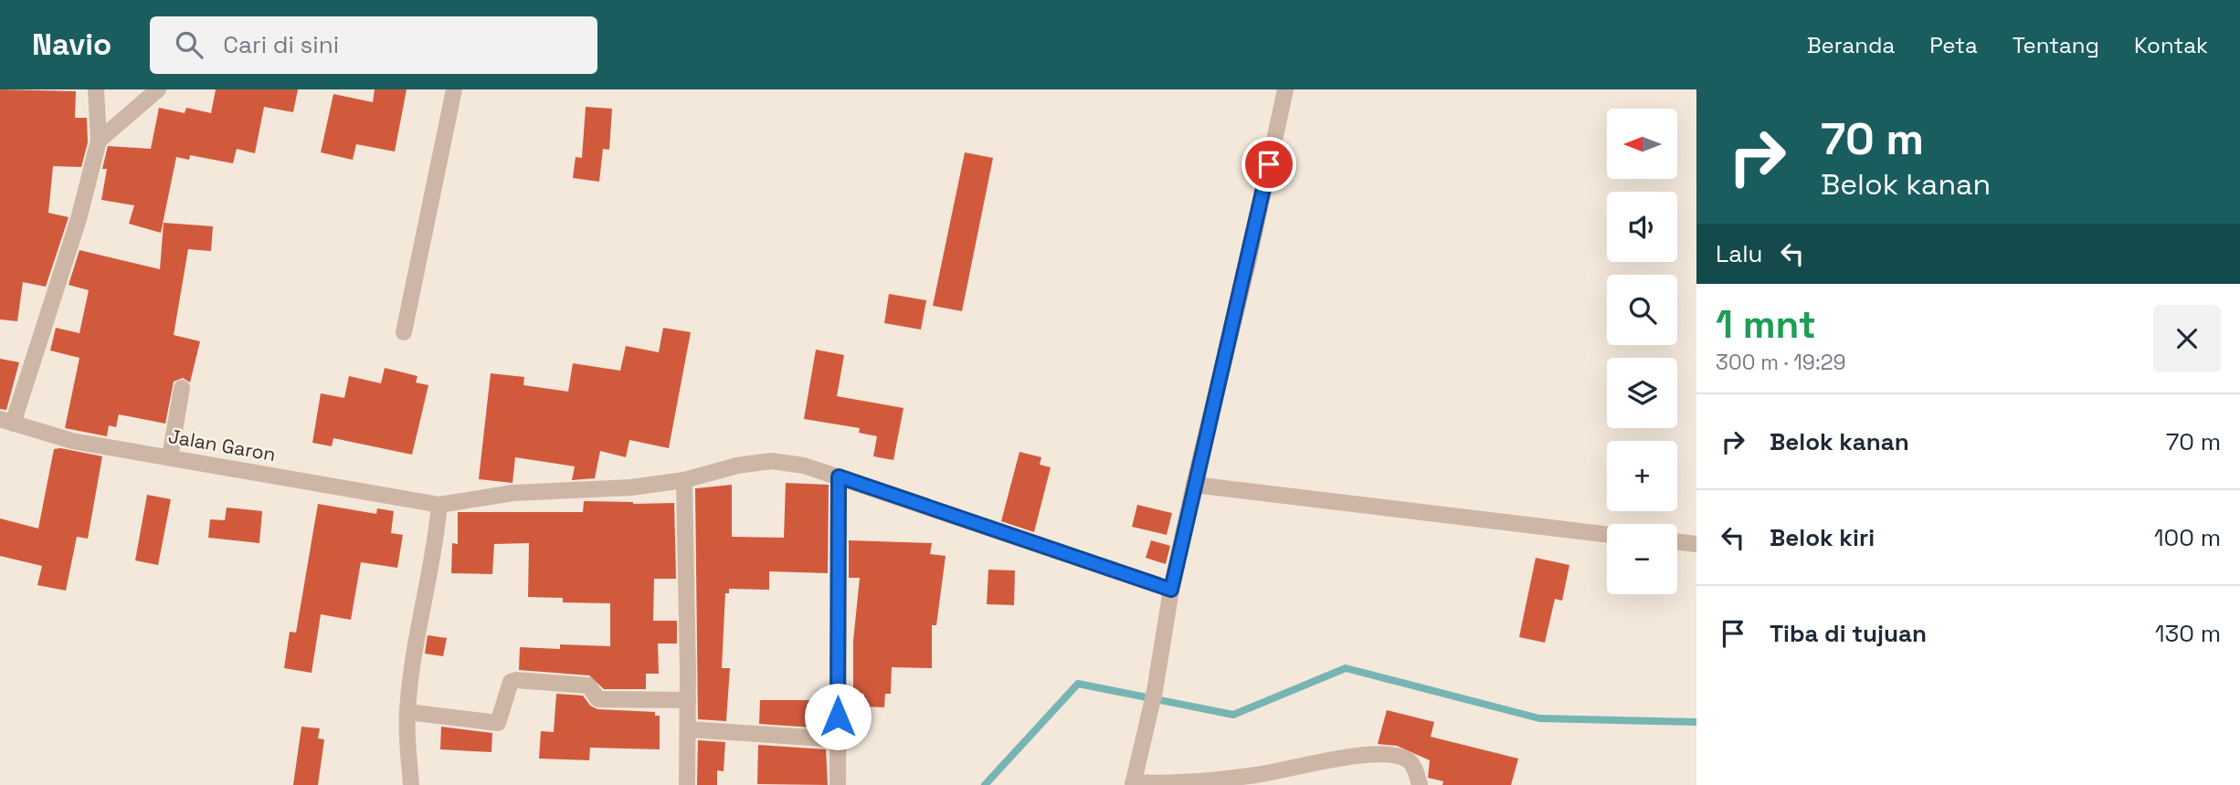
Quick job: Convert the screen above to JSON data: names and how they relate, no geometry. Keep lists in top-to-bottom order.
{
  "streets": {
    "street": ["Jalan Garon"]
  },
  "north": "left",
  "page": {
    "header": "Navio",
    "search": "Cari di sini",
    "nav": [
      "Beranda",
      "Peta",
      "Tentang",
      "Kontak"
    ],
    "turn": ["70 m", "Belok kanan"],
    "map_buttons": ["+", "−"],
    "then": "Lalu",
    "heading": ["1 mnt", "300 m · 19:29"],
    "list": [
      {
        "name": "Belok kanan",
        "value": "70 m"
      },
      {
        "name": "Belok kiri",
        "value": "100 m"
      },
      {
        "name": "Tiba di tujuan",
        "value": "130 m"
      }
    ]
  }
}
